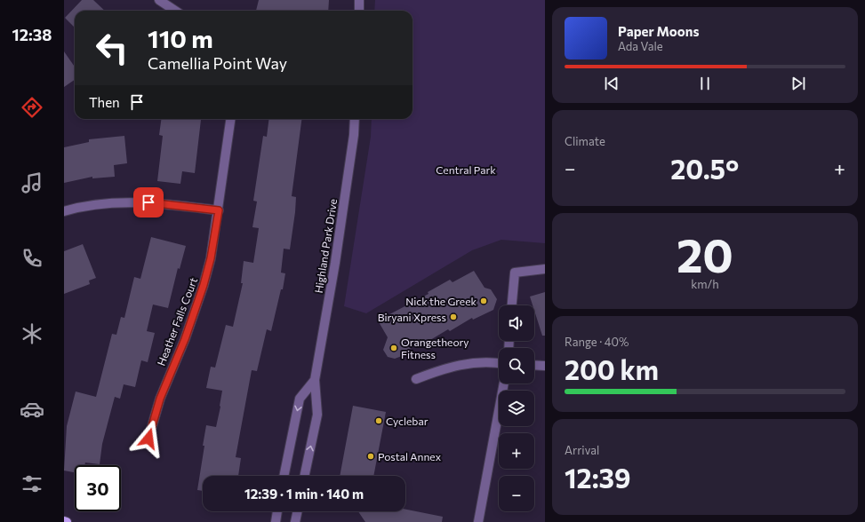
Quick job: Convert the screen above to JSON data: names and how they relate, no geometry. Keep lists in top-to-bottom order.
{
  "streets": {
    "street": ["Highland Park Drive", "Heather Falls Court"]
  },
  "parks": ["Central Park"],
  "places": [
    "Nick the Greek",
    "Biryani Xpress",
    "Orangetheory Fitness",
    "Cyclebar",
    "Postal Annex"
  ],
  "page": {
    "tabs": "12:38",
    "turn": ["110 m", "Camellia Point Way"],
    "song": ["Paper Moons", "Ada Vale"],
    "then": "Then",
    "tile": [
      "Climate",
      ["20", "km/h"],
      ["Range · 40%", "200 km"],
      ["Arrival", "12:39"]
    ],
    "heat": ["−", "20.5°", "+"],
    "map_buttons": ["+", "−"],
    "limit": "30",
    "trip": "12:39 · 1 min · 140 m"
  }
}
